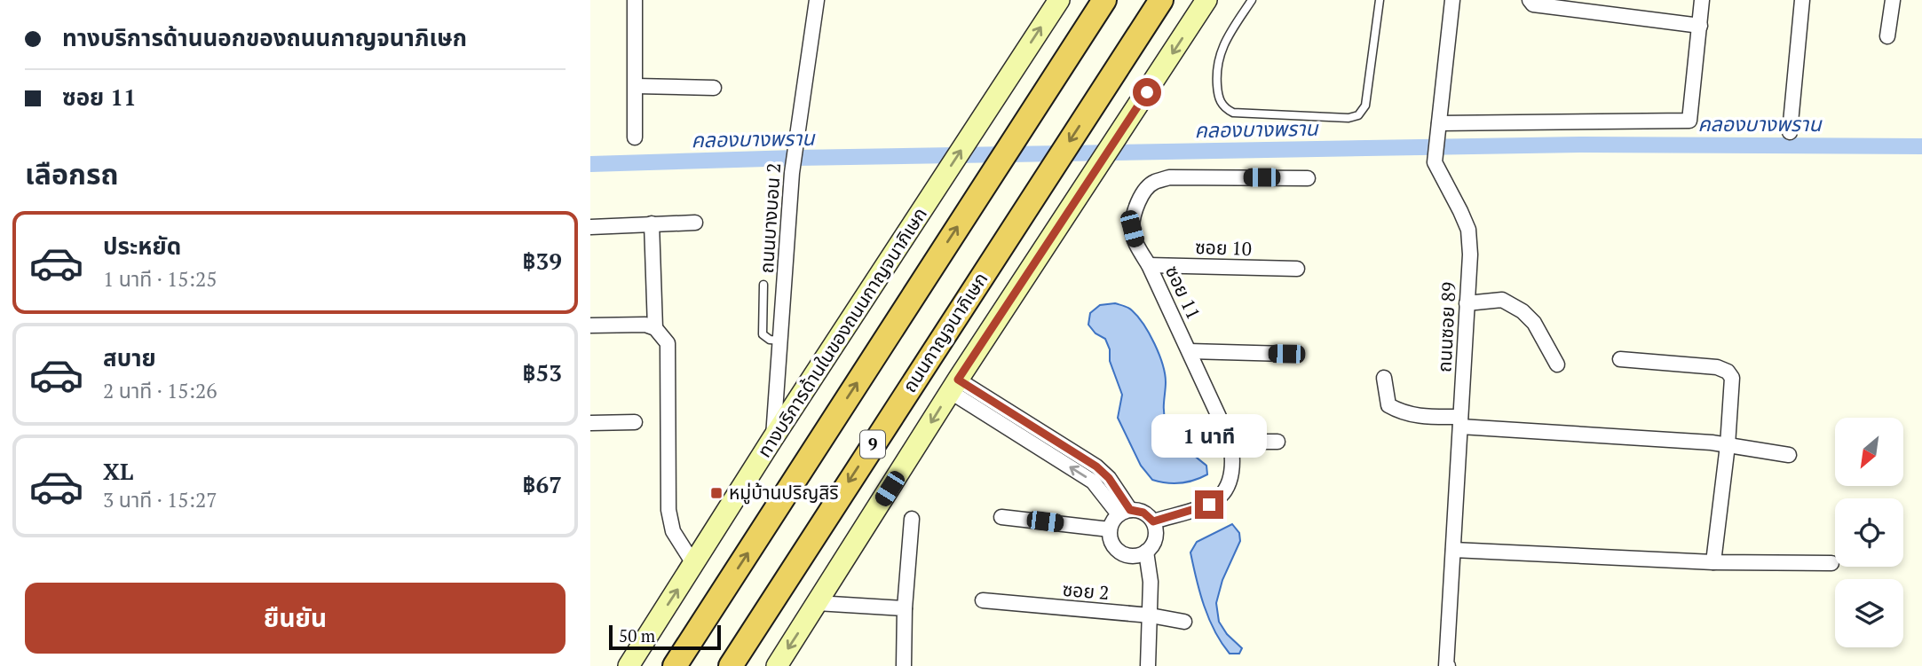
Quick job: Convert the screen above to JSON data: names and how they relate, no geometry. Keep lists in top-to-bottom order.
{
  "streets": {
    "highway": ["ถนนกาญจนาภิเษก", "9"],
    "main road": ["ทางบริการด้านในของถนนกาญจนาภิเษก"],
    "street": [
      "ถนนบางบอน 2",
      "ซอย 10",
      "ซอย 11",
      "ถนนซอย 89",
      "ซอย 2"
    ]
  },
  "crossings": [
    ["ถนนบางบอน 2", "ทางบริการด้านในของถนนกาญจนาภิเษก"],
    ["ซอย 10", "ซอย 11"]
  ],
  "water": ["คลองบางพราน"],
  "places": {
    "transit": ["หมู่บ้านปริญสิริ"]
  },
  "scale_bar": "50 m",
  "north": "bottom left",
  "page": {
    "banner": ["ทางบริการด้านนอกของถนนกาญจนาภิเษก", "ซอย 11"],
    "heading": "เลือกรถ",
    "list": [
      {
        "name": "ประหยัด",
        "note": "1 นาที · 15:25",
        "value": "฿39"
      },
      {
        "name": "สบาย",
        "note": "2 นาที · 15:26",
        "value": "฿53"
      },
      {
        "name": "XL",
        "note": "3 นาที · 15:27",
        "value": "฿67"
      }
    ],
    "bubble": "1 นาที",
    "buttons": "ยืนยัน",
    "scale": "50 m"
  }
}
